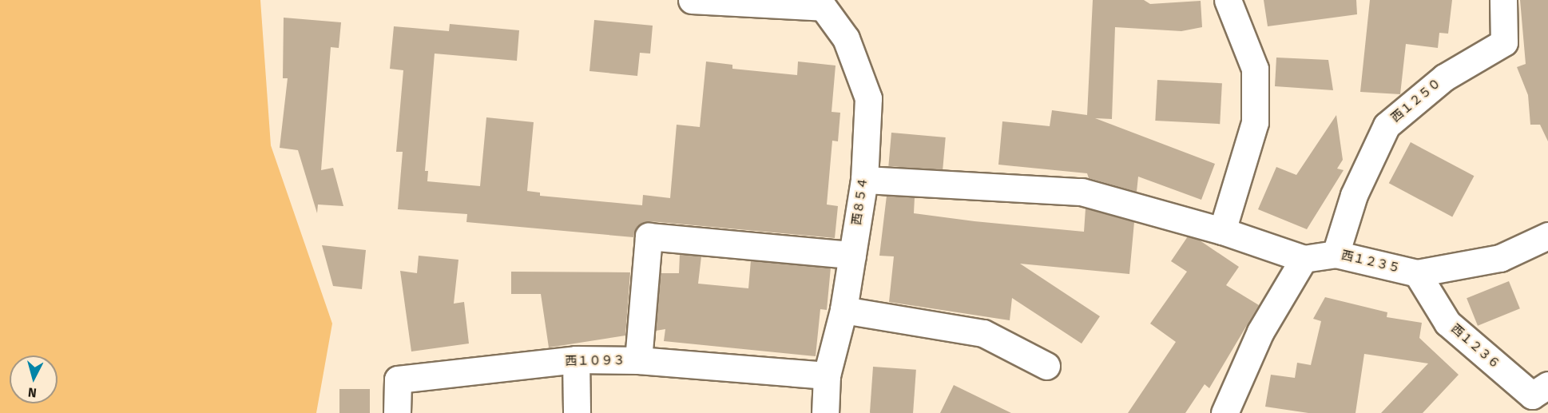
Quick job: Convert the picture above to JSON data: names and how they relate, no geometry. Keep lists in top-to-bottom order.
{
  "streets": {
    "street": [
      "西１２５０",
      "西８５４",
      "西１２３５",
      "西１２３６",
      "西１０９３"
    ]
  },
  "crossings": [
    ["西１２５０", "西１２３５"],
    ["西８５４", "西１０９３"],
    ["西１２３５", "西１２３６"]
  ],
  "north": "bottom"
}
